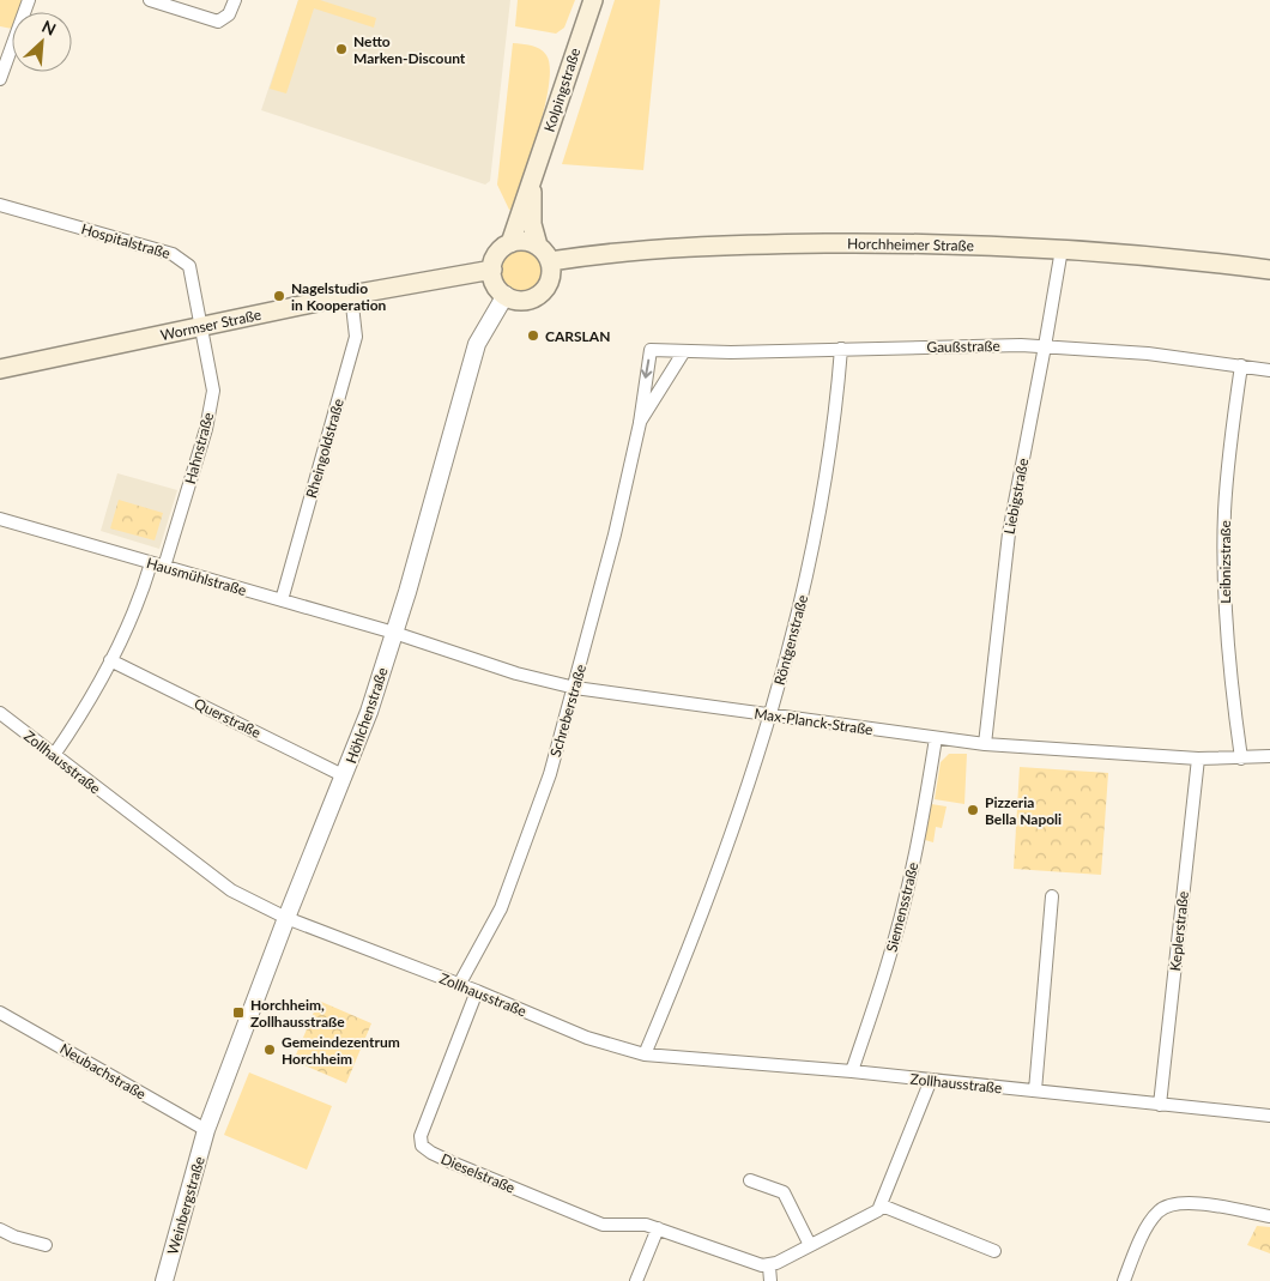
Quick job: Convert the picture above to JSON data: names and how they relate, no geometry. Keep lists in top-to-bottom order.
{
  "streets": {
    "main road": ["Kolpingstraße", "Horchheimer Straße", "Wormser Straße"],
    "street": [
      "Hospitalstraße",
      "Gaußstraße",
      "Hahnstraße",
      "Rheingoldstraße",
      "Liebigstraße",
      "Leibnizstraße",
      "Hausmühlstraße",
      "Röntgenstraße",
      "Schreberstraße",
      "Höhlchenstraße",
      "Querstraße",
      "Max-Planck-Straße",
      "Zollhausstraße",
      "Siemensstraße",
      "Keplerstraße",
      "Neubachstraße",
      "Dieselstraße",
      "Weinbergstraße"
    ]
  },
  "crossings": [
    ["Kolpingstraße", "Horchheimer Straße"],
    ["Kolpingstraße", "Wormser Straße"],
    ["Kolpingstraße", "Höhlchenstraße"],
    ["Hospitalstraße", "Wormser Straße"],
    ["Hospitalstraße", "Hahnstraße"],
    ["Horchheimer Straße", "Wormser Straße"],
    ["Horchheimer Straße", "Liebigstraße"],
    ["Horchheimer Straße", "Höhlchenstraße"],
    ["Wormser Straße", "Hahnstraße"],
    ["Wormser Straße", "Rheingoldstraße"],
    ["Wormser Straße", "Höhlchenstraße"],
    ["Gaußstraße", "Liebigstraße"],
    ["Gaußstraße", "Leibnizstraße"],
    ["Gaußstraße", "Röntgenstraße"],
    ["Gaußstraße", "Schreberstraße"],
    ["Hahnstraße", "Hausmühlstraße"],
    ["Rheingoldstraße", "Hausmühlstraße"],
    ["Liebigstraße", "Max-Planck-Straße"],
    ["Leibnizstraße", "Max-Planck-Straße"],
    ["Hausmühlstraße", "Höhlchenstraße"],
    ["Hausmühlstraße", "Max-Planck-Straße"],
    ["Röntgenstraße", "Max-Planck-Straße"],
    ["Röntgenstraße", "Zollhausstraße"],
    ["Schreberstraße", "Max-Planck-Straße"],
    ["Schreberstraße", "Zollhausstraße"],
    ["Höhlchenstraße", "Querstraße"],
    ["Höhlchenstraße", "Max-Planck-Straße"],
    ["Höhlchenstraße", "Zollhausstraße"],
    ["Höhlchenstraße", "Neubachstraße"],
    ["Höhlchenstraße", "Weinbergstraße"],
    ["Max-Planck-Straße", "Siemensstraße"],
    ["Max-Planck-Straße", "Keplerstraße"],
    ["Zollhausstraße", "Siemensstraße"],
    ["Zollhausstraße", "Keplerstraße"],
    ["Zollhausstraße", "Dieselstraße"],
    ["Neubachstraße", "Weinbergstraße"]
  ],
  "places": {
    "other": [
      "Netto Marken-Discount",
      "Nagelstudio in Kooperation",
      "CARSLAN",
      "Pizzeria Bella Napoli",
      "Gemeindezentrum Horchheim"
    ],
    "transit": ["Horchheim, Zollhausstraße"]
  },
  "north": "top right"
}
